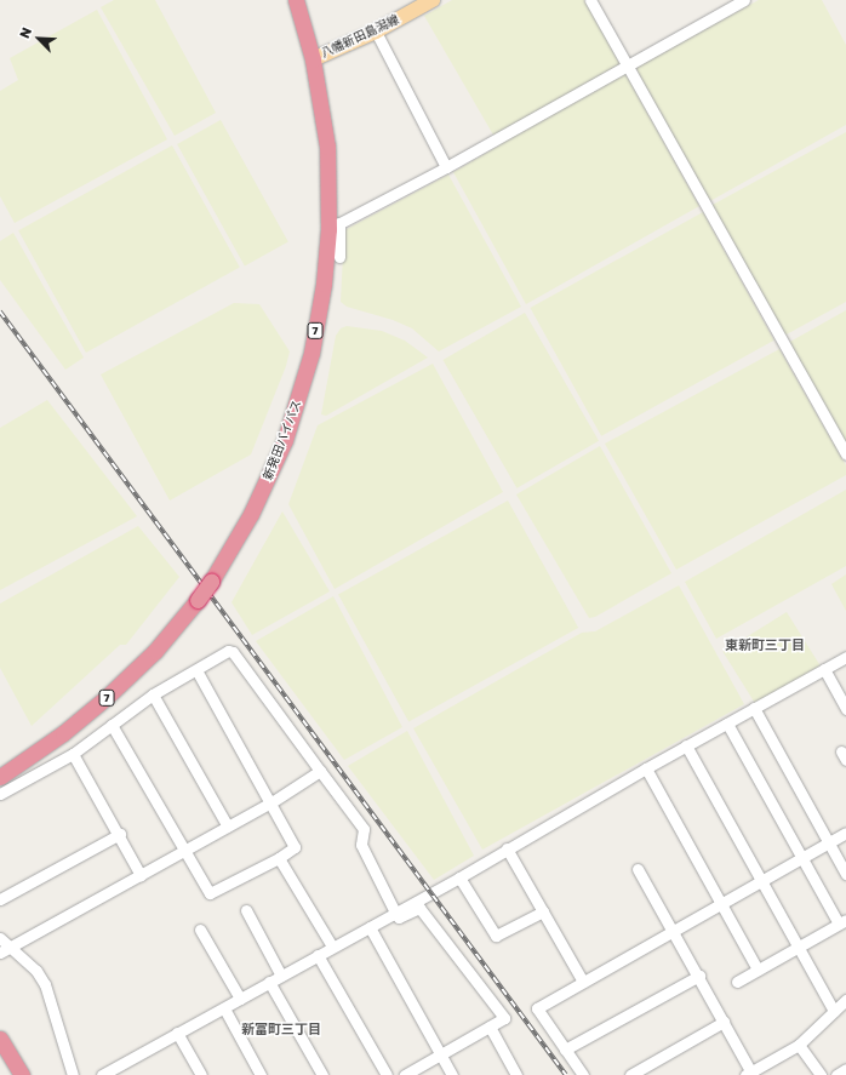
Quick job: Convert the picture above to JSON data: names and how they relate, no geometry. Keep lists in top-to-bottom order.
{
  "streets": {
    "highway": ["7", "新発田バイパス"],
    "main road": ["八幡新田島潟線"]
  },
  "crossings": [
    ["八幡新田島潟線", "新発田バイパス"]
  ],
  "districts": ["東新町三丁目", "新富町三丁目"],
  "north": "top left"
}
